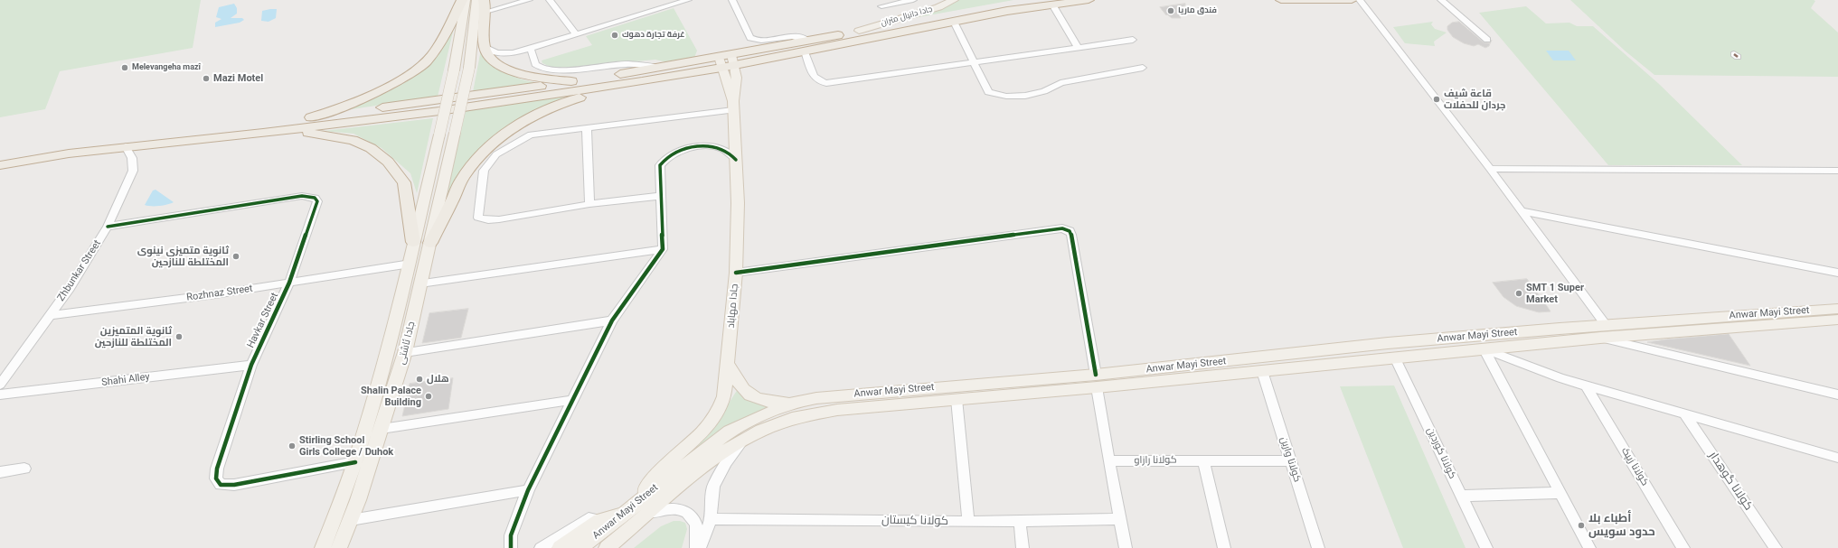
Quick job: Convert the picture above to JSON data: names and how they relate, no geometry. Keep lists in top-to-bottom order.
{
  "streets": {
    "main road": [
      "جادا دانيال متران",
      "جادا مهاباد",
      "Anwar Mayi Street",
      "جادا ئاشتی"
    ],
    "street": [
      "Zhbunkar Street",
      "Rozhnaz Street",
      "Havkar Street",
      "Shahi Alley",
      "کولانا کوردین",
      "کولانا وارین",
      "کولانا رازاو",
      "کولانا زیپک",
      "کولانا گوهدار",
      "کولانا کیستان"
    ]
  },
  "crossings": [
    ["Zhbunkar Street", "Rozhnaz Street"],
    ["Zhbunkar Street", "Havkar Street"],
    ["Rozhnaz Street", "Havkar Street"],
    ["Rozhnaz Street", "جادا ئاشتی"],
    ["جادا مهاباد", "Anwar Mayi Street"],
    ["Anwar Mayi Street", "کولانا کوردین"],
    ["Anwar Mayi Street", "کولانا وارین"],
    ["Havkar Street", "جادا ئاشتی"],
    ["Havkar Street", "Shahi Alley"],
    ["کولانا وارین", "کولانا رازاو"]
  ],
  "places": [
    "فندق ماريا",
    "غرفة تجارة دهوك",
    "Melevangeha mazî",
    "Mazi Motel",
    "قاعة شيف جردان للحفلات",
    "ثانوية متميزي نينوى المختلطة للنازحين",
    "SMT 1 Super Market",
    "ثانوية المتميزين المختلطة للنازحين",
    "هلال",
    "Shalin Palace Building",
    "Stirling School Girls College / Duhok",
    "أطباء بلا حدود سويس"
  ]
}
